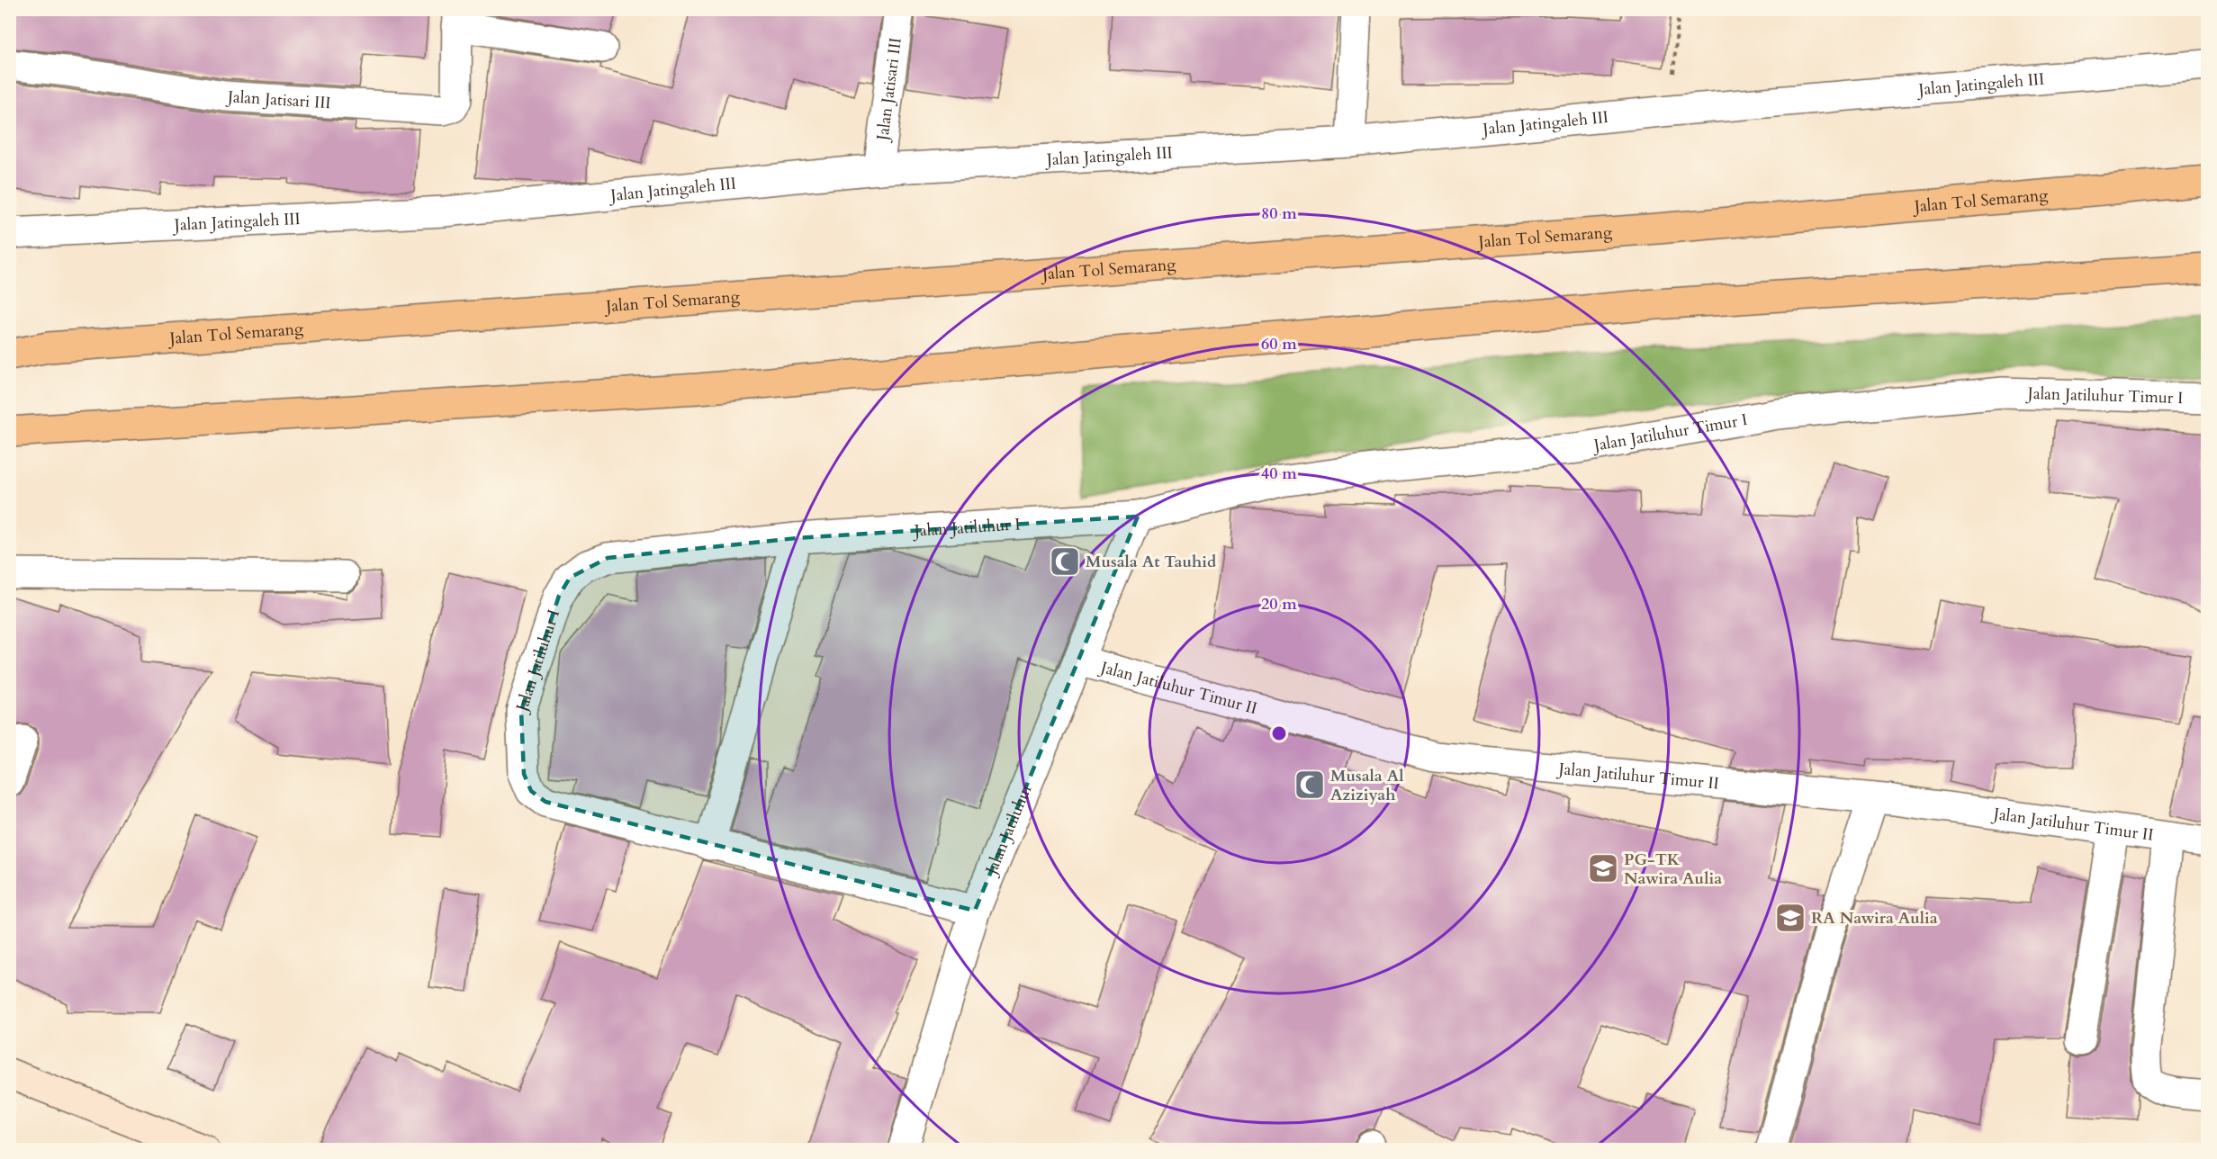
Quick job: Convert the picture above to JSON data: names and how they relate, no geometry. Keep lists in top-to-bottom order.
{
  "streets": {
    "highway": ["Jalan Tol Semarang"],
    "street": [
      "Jalan Jatingaleh III",
      "Jalan Jatisari III",
      "Jalan Jatiluhur Timur I",
      "Jalan Jatiluhur I",
      "Jalan Jatiluhur Timur II",
      "Jalan Jatiluhur"
    ]
  },
  "crossings": [
    ["Jalan Jatingaleh III", "Jalan Jatisari III"],
    ["Jalan Jatiluhur Timur I", "Jalan Jatiluhur I"],
    ["Jalan Jatiluhur Timur I", "Jalan Jatiluhur"],
    ["Jalan Jatiluhur I", "Jalan Jatiluhur"],
    ["Jalan Jatiluhur Timur II", "Jalan Jatiluhur"]
  ],
  "places": {
    "mosque": ["Musala At Tauhid", "Musala Al Aziziyah"],
    "school or university": ["PG-TK Nawira Aulia", "RA Nawira Aulia"]
  },
  "rings": [
    "80 m",
    "60 m",
    "40 m",
    "20 m"
  ]
}
